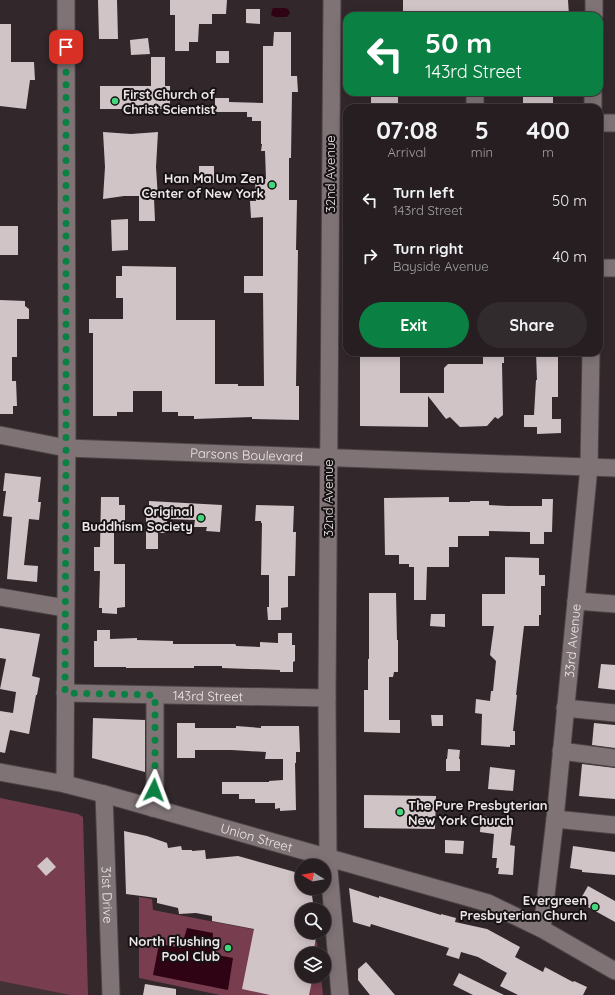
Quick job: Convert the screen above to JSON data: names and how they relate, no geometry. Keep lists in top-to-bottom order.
{
  "streets": {
    "street": [
      "32nd Avenue",
      "Parsons Boulevard",
      "33rd Avenue",
      "143rd Street",
      "Union Street",
      "31st Drive"
    ]
  },
  "crossings": [
    ["32nd Avenue", "Parsons Boulevard"],
    ["32nd Avenue", "143rd Street"],
    ["32nd Avenue", "Union Street"],
    ["Parsons Boulevard", "33rd Avenue"],
    ["33rd Avenue", "Union Street"],
    ["Union Street", "31st Drive"]
  ],
  "places": [
    "First Church of Christ Scientist",
    "Han Ma Um Zen Center of New York",
    "Original Buddhism Society",
    "The Pure Presbyterian New York Church",
    "Evergreen Presbyterian Church",
    "North Flushing Pool Club"
  ],
  "north": "left",
  "page": {
    "turn": ["50 m", "143rd Street"],
    "eta": [
      "07:08",
      "Arrival",
      "5",
      "min",
      "400",
      "m"
    ],
    "list": [
      {
        "name": "Turn left",
        "note": "143rd Street",
        "value": "50 m"
      },
      {
        "name": "Turn right",
        "note": "Bayside Avenue",
        "value": "40 m"
      }
    ],
    "buttons": ["Exit", "Share"]
  }
}
